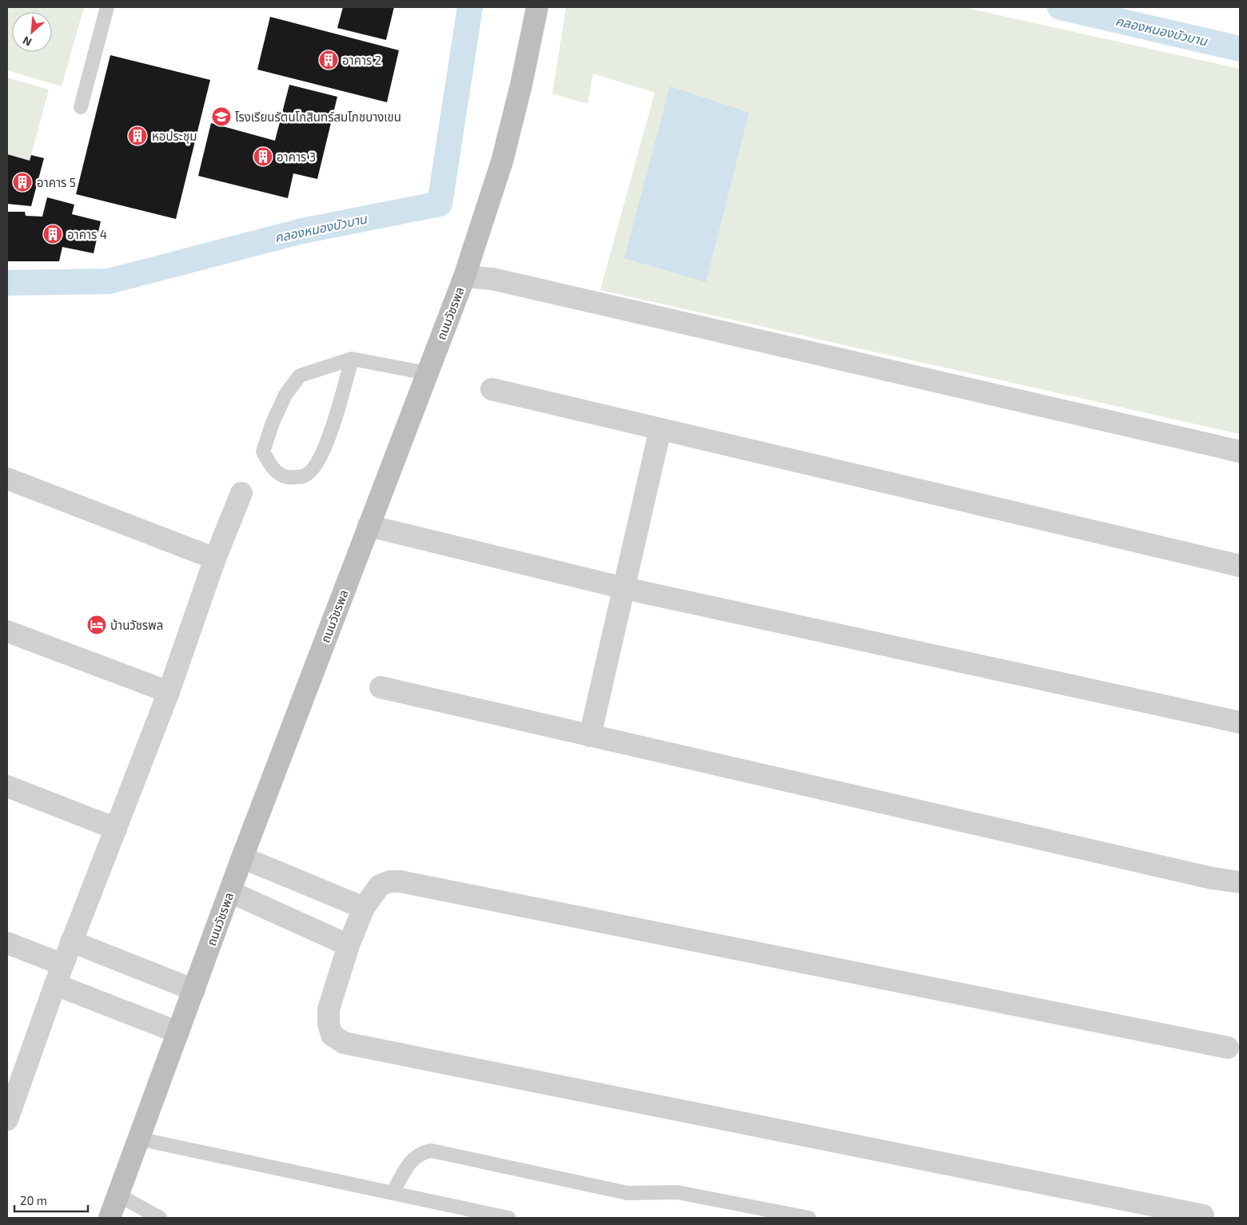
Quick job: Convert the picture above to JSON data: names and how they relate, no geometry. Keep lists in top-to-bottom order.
{
  "streets": {
    "street": ["ถนนวัชรพล"]
  },
  "water": ["คลองหนองบัวบาน"],
  "places": {
    "building": [
      "อาคาร 2",
      "หอประชุม",
      "อาคาร 3",
      "อาคาร 5",
      "อาคาร 4"
    ],
    "school or university": ["โรงเรียนรัตนโกสินทร์สมโภชบางเขน"],
    "hotel": ["บ้านวัชรพล"]
  },
  "scale_bar": "20 m",
  "north": "bottom left"
}
